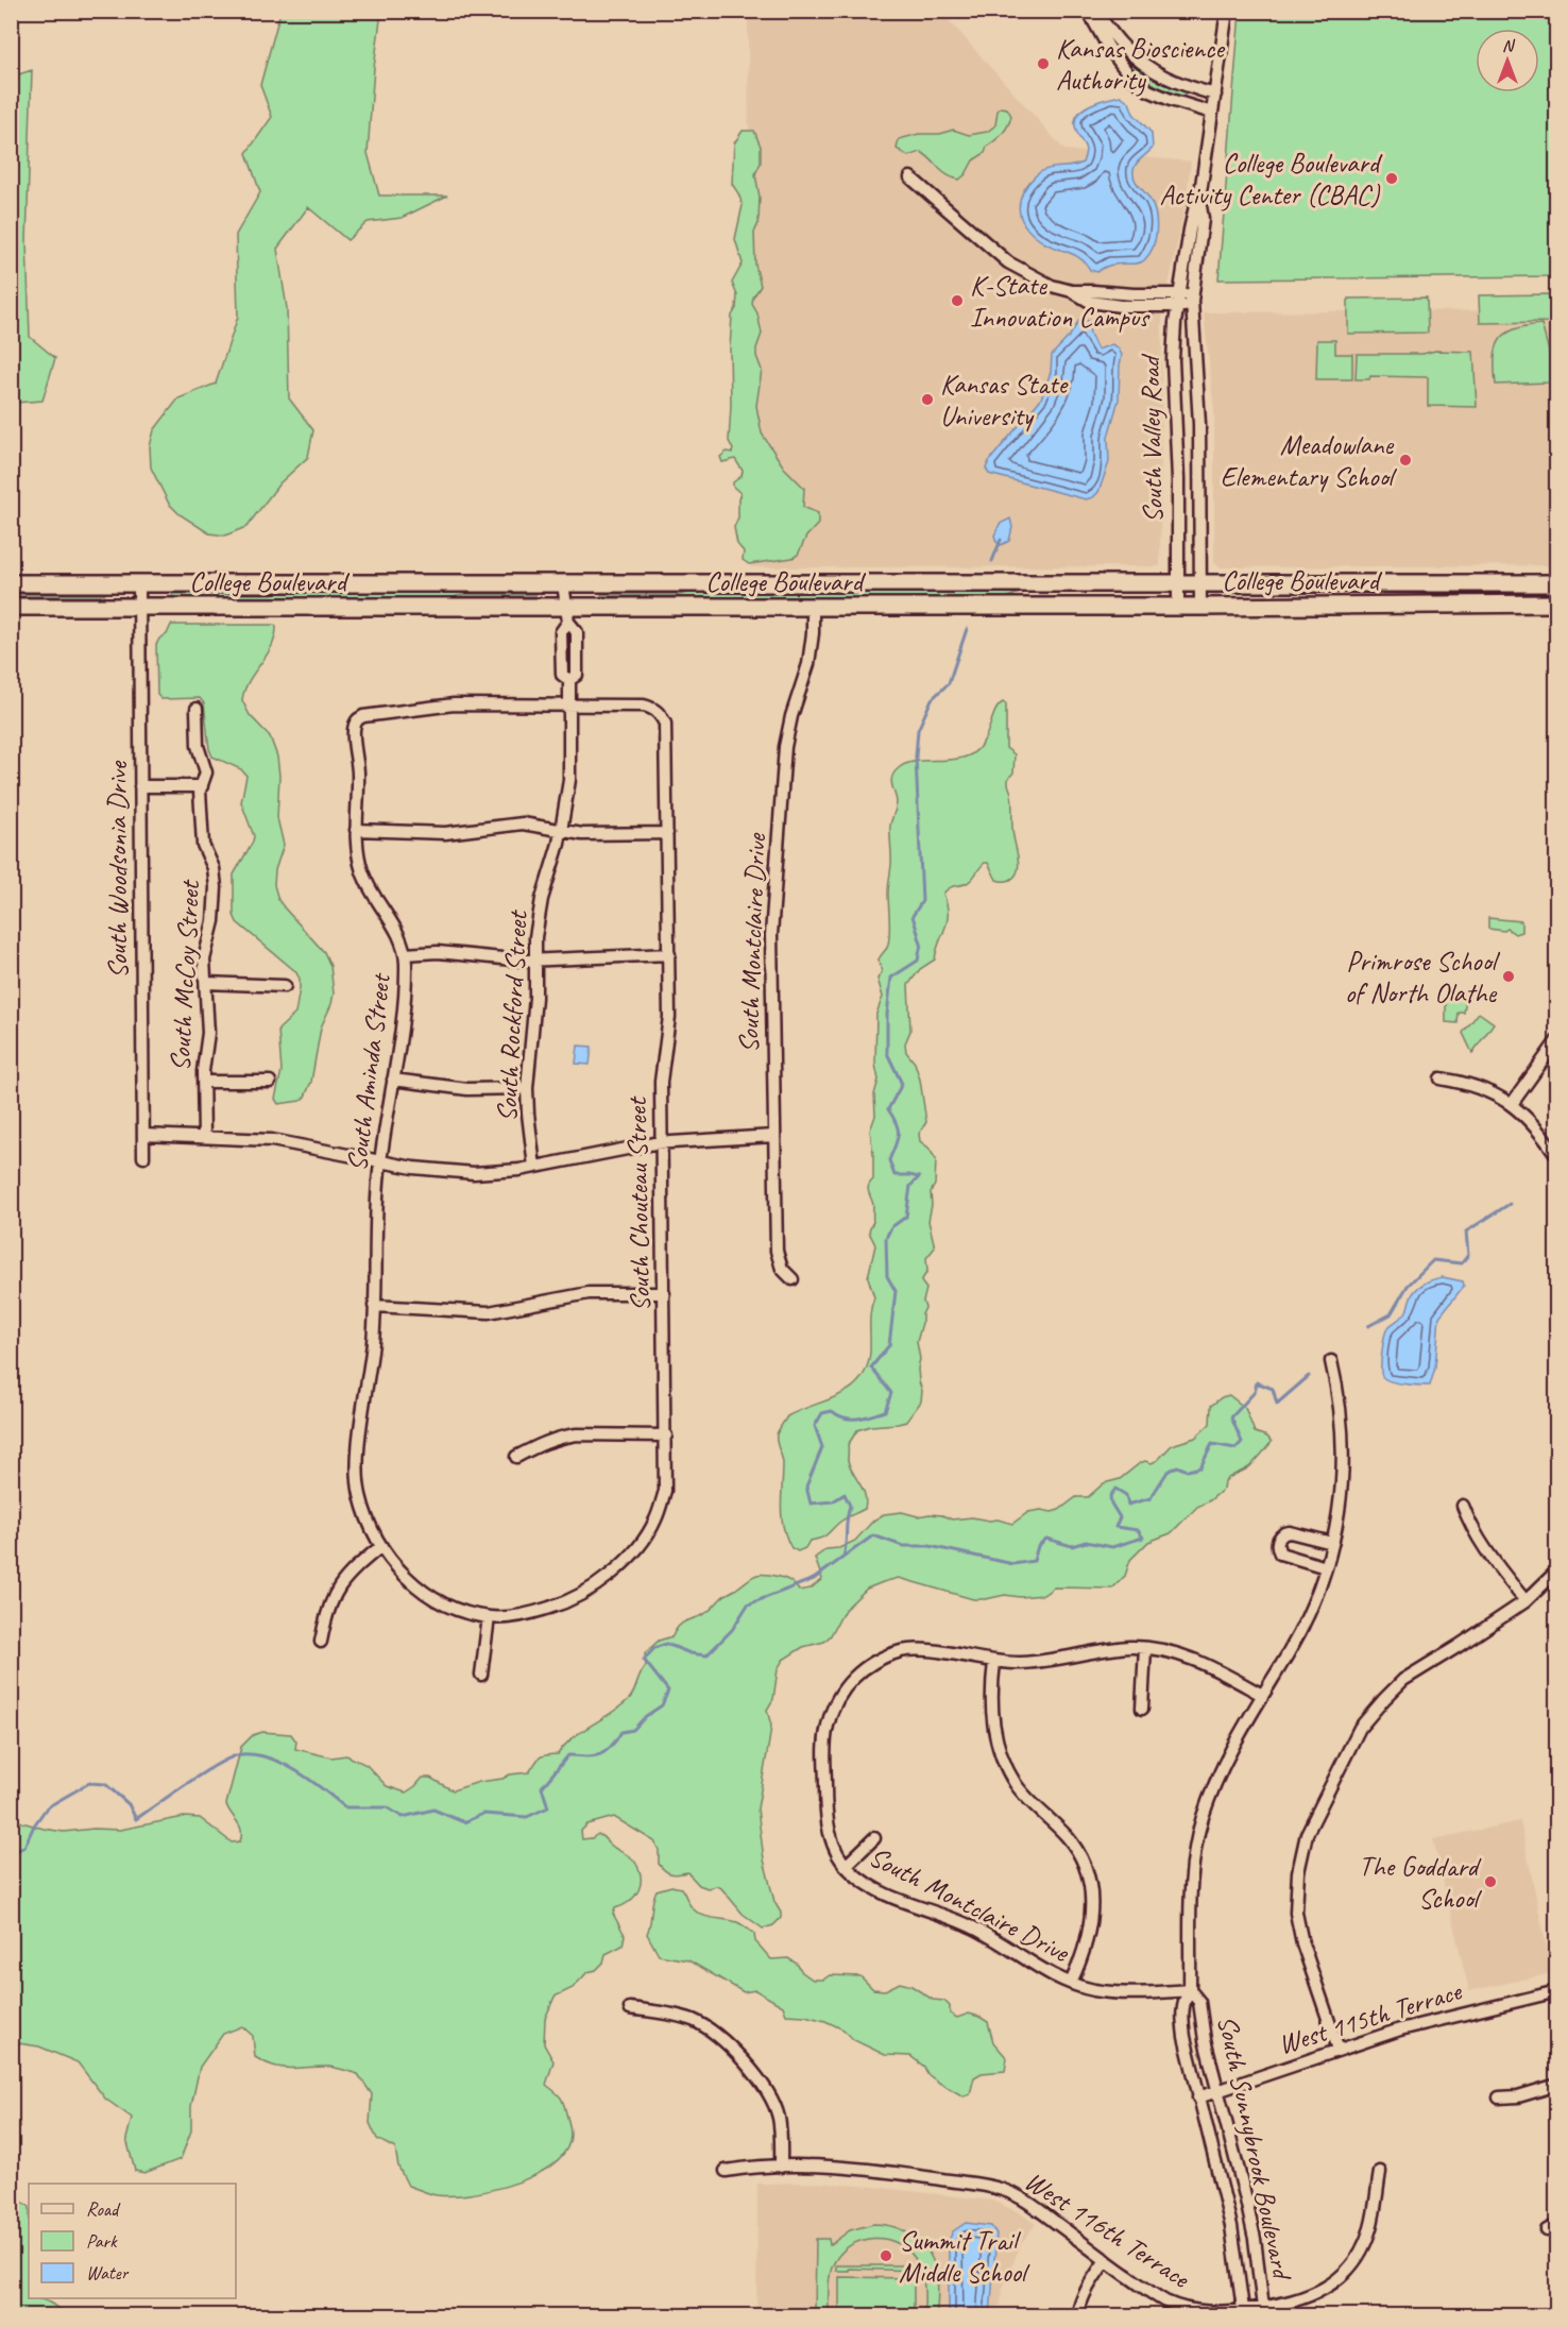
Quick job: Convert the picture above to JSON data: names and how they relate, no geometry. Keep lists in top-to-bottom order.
{
  "streets": {
    "main road": ["College Boulevard"],
    "street": [
      "South Valley Road",
      "South Woodsonia Drive",
      "South Montclaire Drive",
      "South McCoy Street",
      "South Rockford Street",
      "South Aminda Street",
      "South Chouteau Street",
      "West 115th Terrace",
      "South Sunnybrook Boulevard",
      "West 116th Terrace"
    ]
  },
  "crossings": [
    ["South Valley Road", "College Boulevard"],
    ["College Boulevard", "South Woodsonia Drive"],
    ["College Boulevard", "South Montclaire Drive"],
    ["College Boulevard", "South Rockford Street"],
    ["South Montclaire Drive", "South Sunnybrook Boulevard"],
    ["South Rockford Street", "South Aminda Street"],
    ["South Rockford Street", "South Chouteau Street"],
    ["South Aminda Street", "South Chouteau Street"],
    ["West 115th Terrace", "South Sunnybrook Boulevard"],
    ["South Sunnybrook Boulevard", "West 116th Terrace"]
  ],
  "places": [
    "Kansas Bioscience Authority",
    "College Boulevard Activity Center (CBAC)",
    "K-State Innovation Campus",
    "Kansas State University",
    "Meadowlane Elementary School",
    "Primrose School of North Olathe",
    "The Goddard School",
    "Summit Trail Middle School"
  ],
  "legend": ["Road", "Park", "Water"],
  "north": "top"
}
